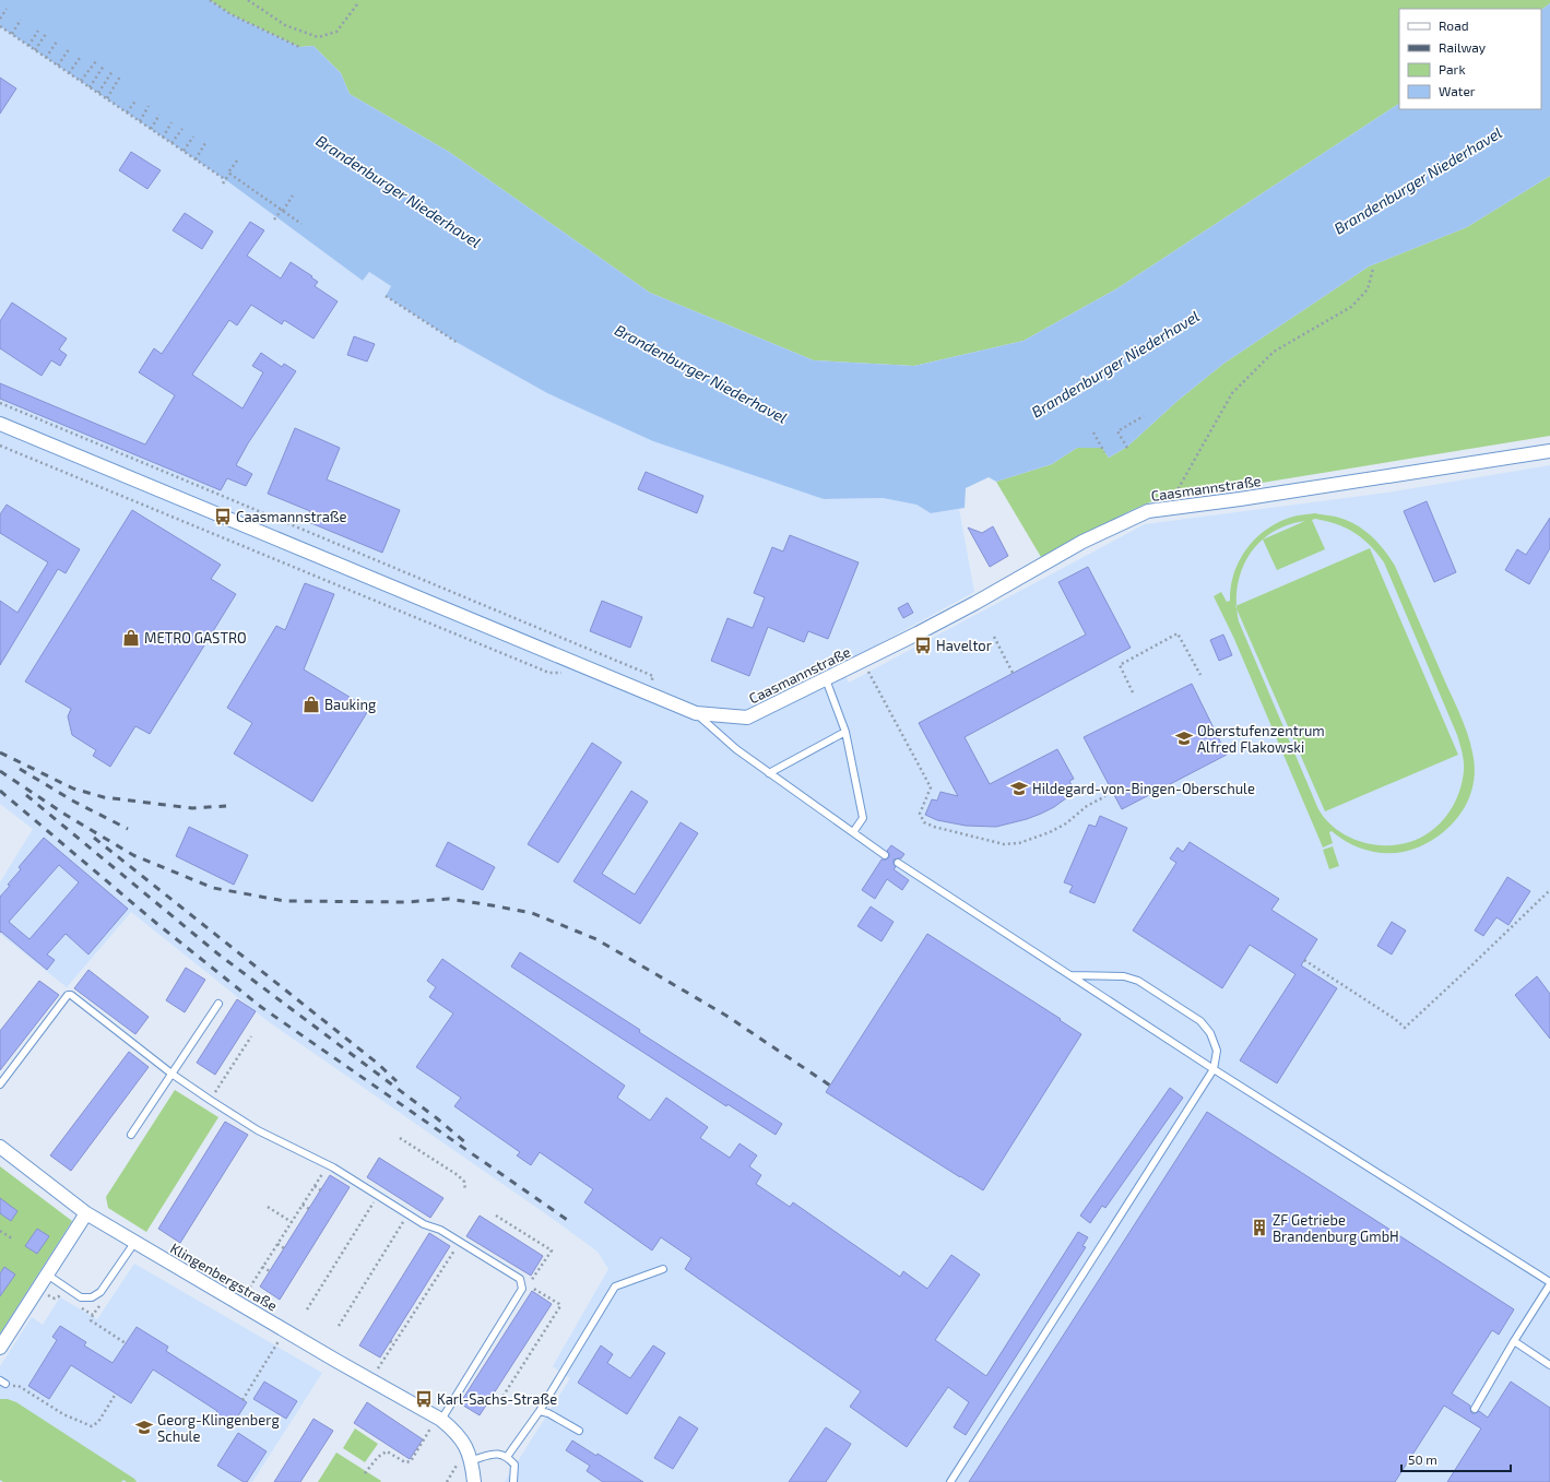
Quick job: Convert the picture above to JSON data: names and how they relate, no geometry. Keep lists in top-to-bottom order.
{
  "streets": {
    "street": ["Caasmannstraße", "Klingenbergstraße"]
  },
  "water": ["Brandenburger Niederhavel"],
  "places": {
    "bus stop": ["Caasmannstraße", "Haveltor", "Karl-Sachs-Straße"],
    "shop": ["METRO GASTRO", "Bauking"],
    "school or university": ["Oberstufenzentrum Alfred Flakowski", "Hildegard-von-Bingen-Oberschule", "Georg-Klingenberg Schule"],
    "building": ["ZF Getriebe Brandenburg GmbH"]
  },
  "legend": [
    "Road",
    "Railway",
    "Park",
    "Water"
  ],
  "scale_bar": "50 m"
}
